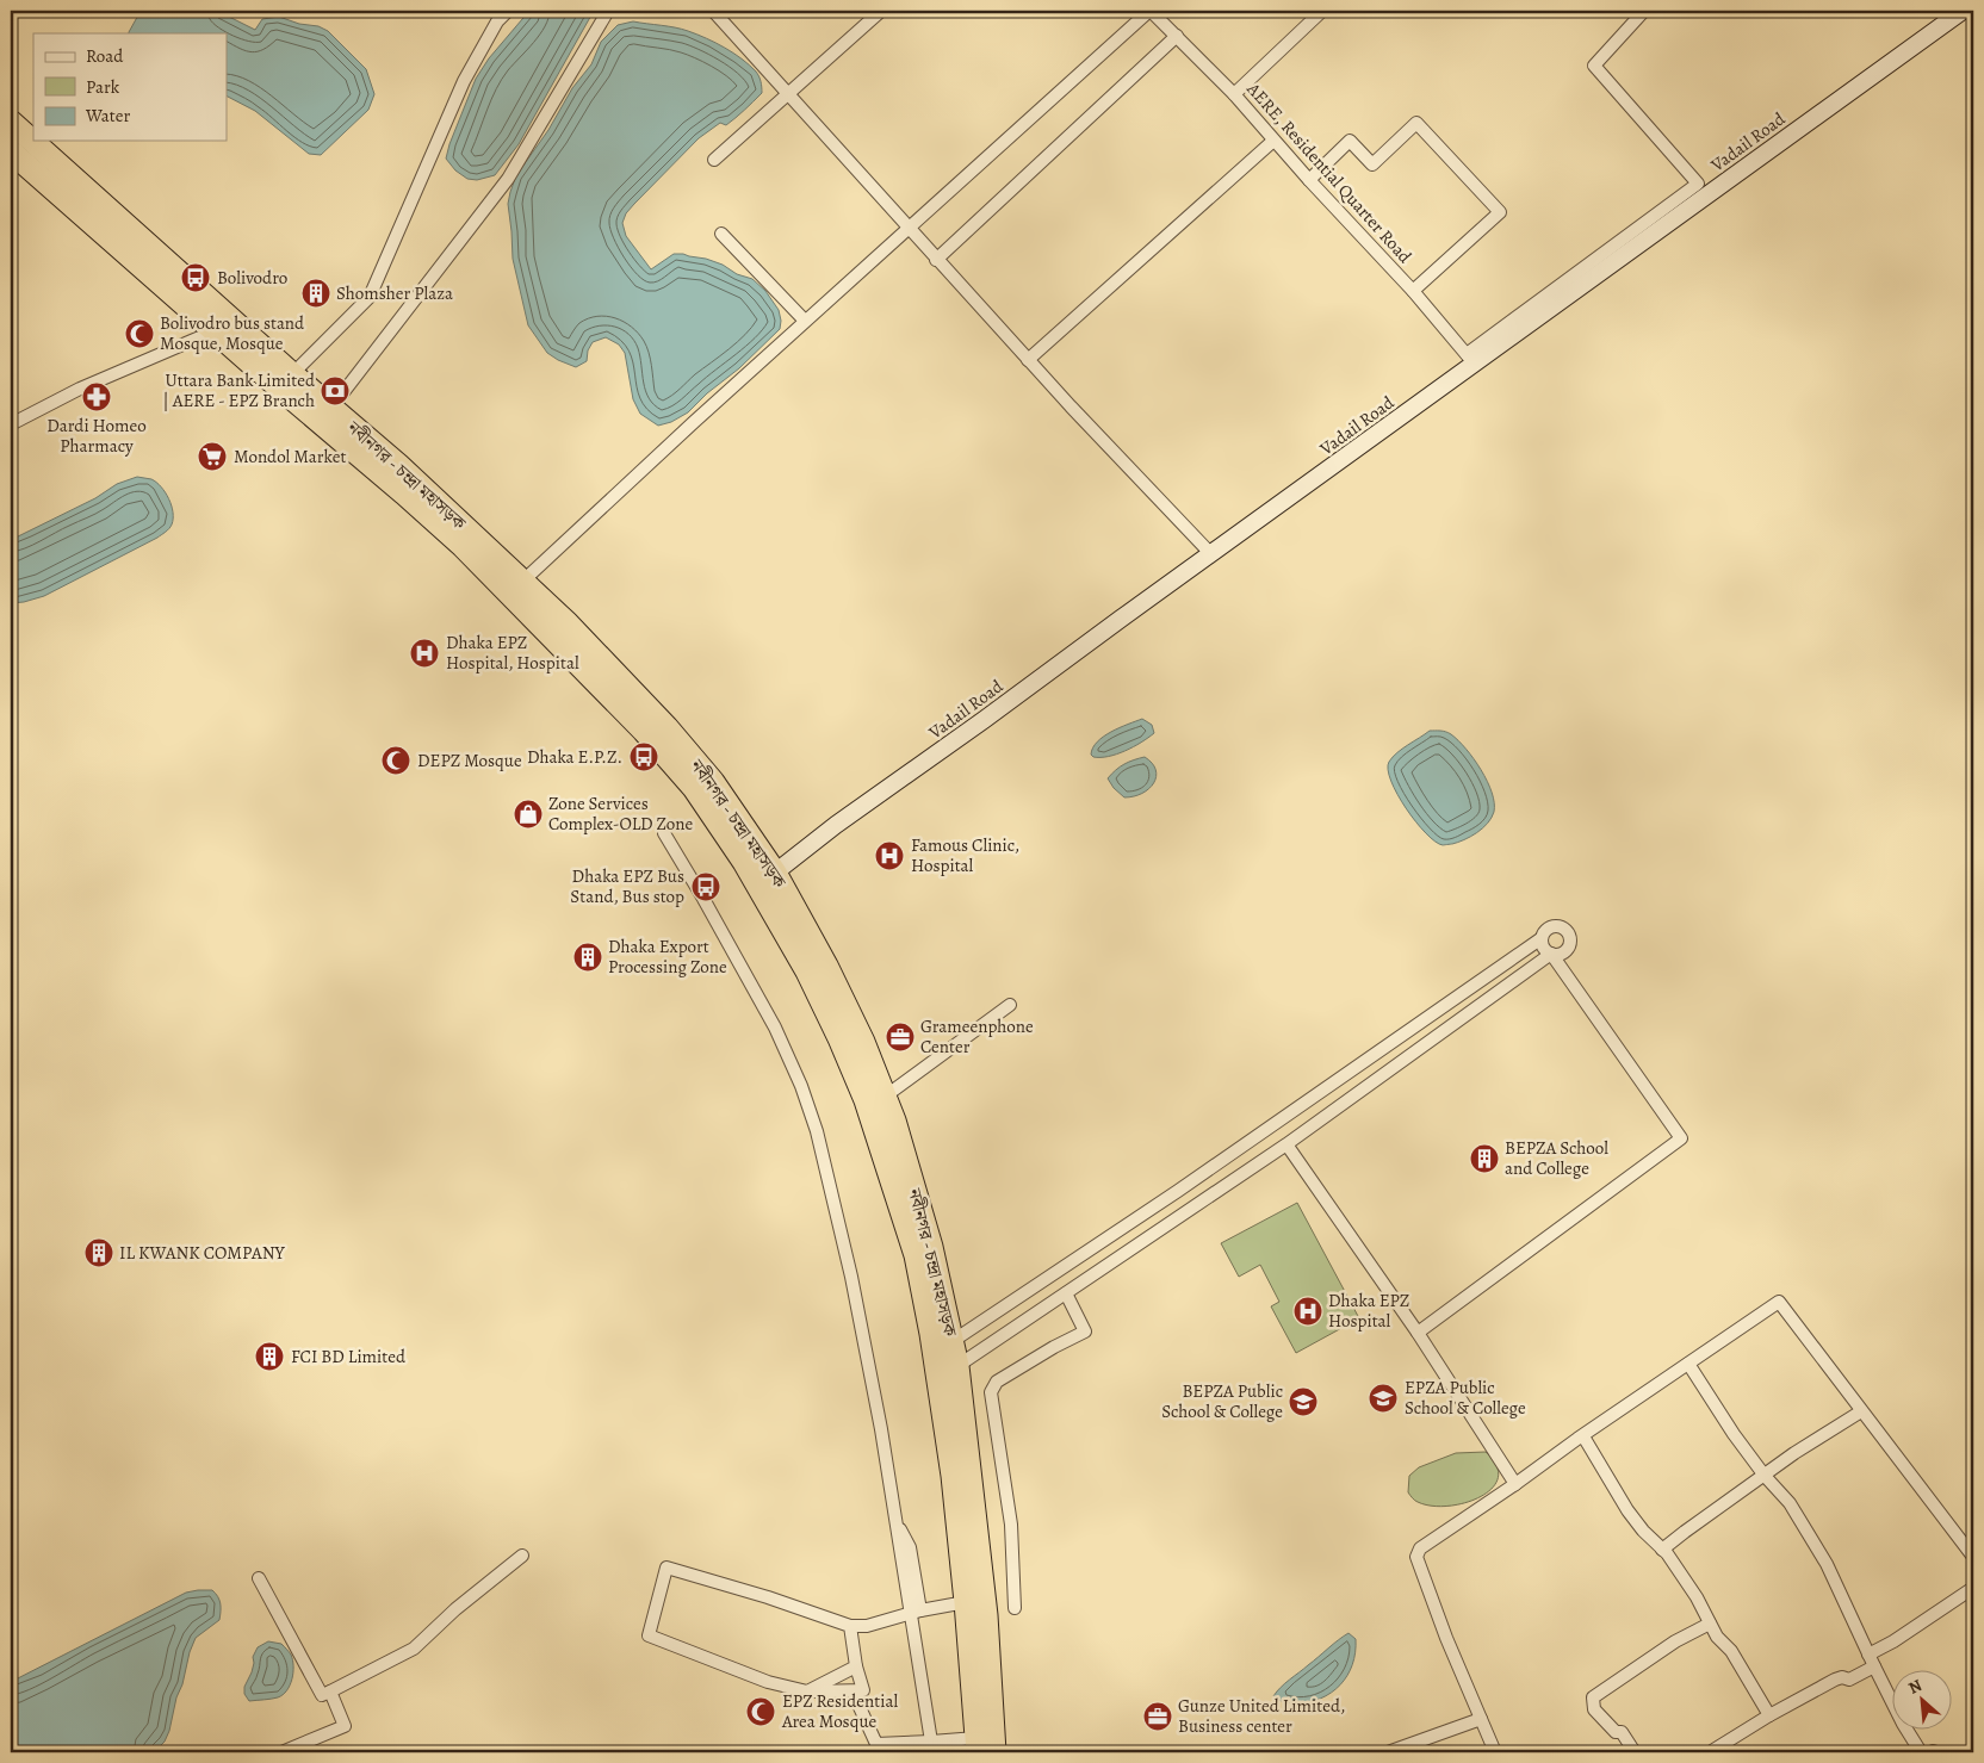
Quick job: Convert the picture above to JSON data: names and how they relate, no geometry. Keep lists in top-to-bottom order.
{
  "streets": {
    "highway": ["নবীনগর - চন্দ্রা মহাসড়ক"],
    "street": ["Vadail Road", "AERE, Residential Quarter Road"]
  },
  "crossings": [
    ["Vadail Road", "AERE, Residential Quarter Road"],
    ["Vadail Road", "নবীনগর - চন্দ্রা মহাসড়ক"]
  ],
  "places": {
    "bus stop": ["Bolivodro", "Dhaka E.P.Z.", "Dhaka EPZ Bus Stand, Bus stop"],
    "building": [
      "Shomsher Plaza",
      "Dhaka Export Processing Zone",
      "BEPZA School and College",
      "IL KWANK COMPANY",
      "FCI BD Limited"
    ],
    "mosque": ["Bolivodro bus stand Mosque, Mosque", "DEPZ Mosque", "EPZ Residential Area Mosque"],
    "bank": ["Uttara Bank Limited | AERE - EPZ Branch"],
    "pharmacy": ["Dardi Homeo Pharmacy"],
    "supermarket": ["Mondol Market"],
    "hospital": ["Dhaka EPZ Hospital, Hospital", "Famous Clinic, Hospital", "Dhaka EPZ Hospital"],
    "shop": ["Zone Services Complex-OLD Zone"],
    "office": ["Grameenphone Center", "Gunze United Limited, Business center"],
    "school or university": ["EPZA Public School & College", "BEPZA Public School & College"]
  },
  "legend": ["Road", "Park", "Water"],
  "north": "top left"
}
